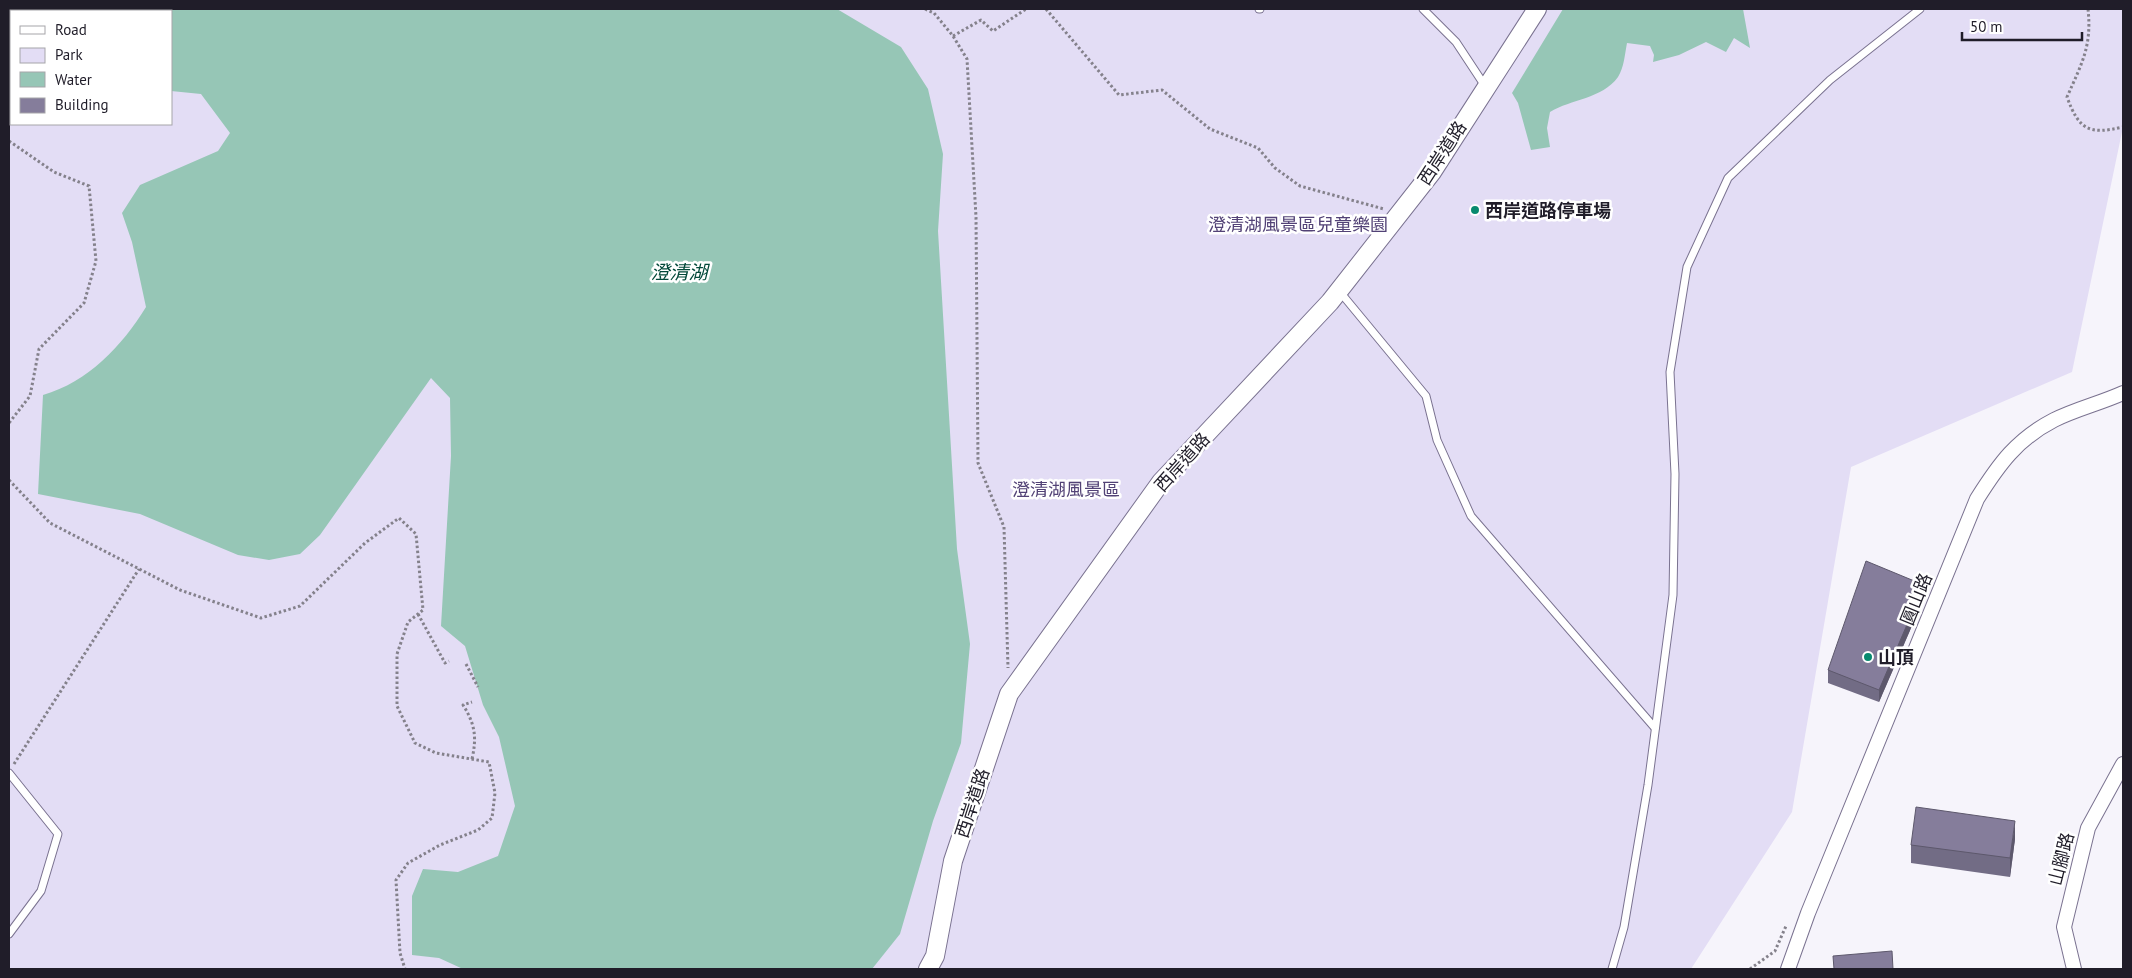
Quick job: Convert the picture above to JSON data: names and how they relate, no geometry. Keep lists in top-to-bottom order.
{
  "streets": {
    "street": ["西岸道路", "圓山路", "山腳路"]
  },
  "water": ["澄清湖"],
  "parks": ["澄清湖風景區兒童樂園", "澄清湖風景區"],
  "places": ["西岸道路停車場", "山頂"],
  "legend": [
    "Road",
    "Park",
    "Water",
    "Building"
  ],
  "scale_bar": "50 m"
}
